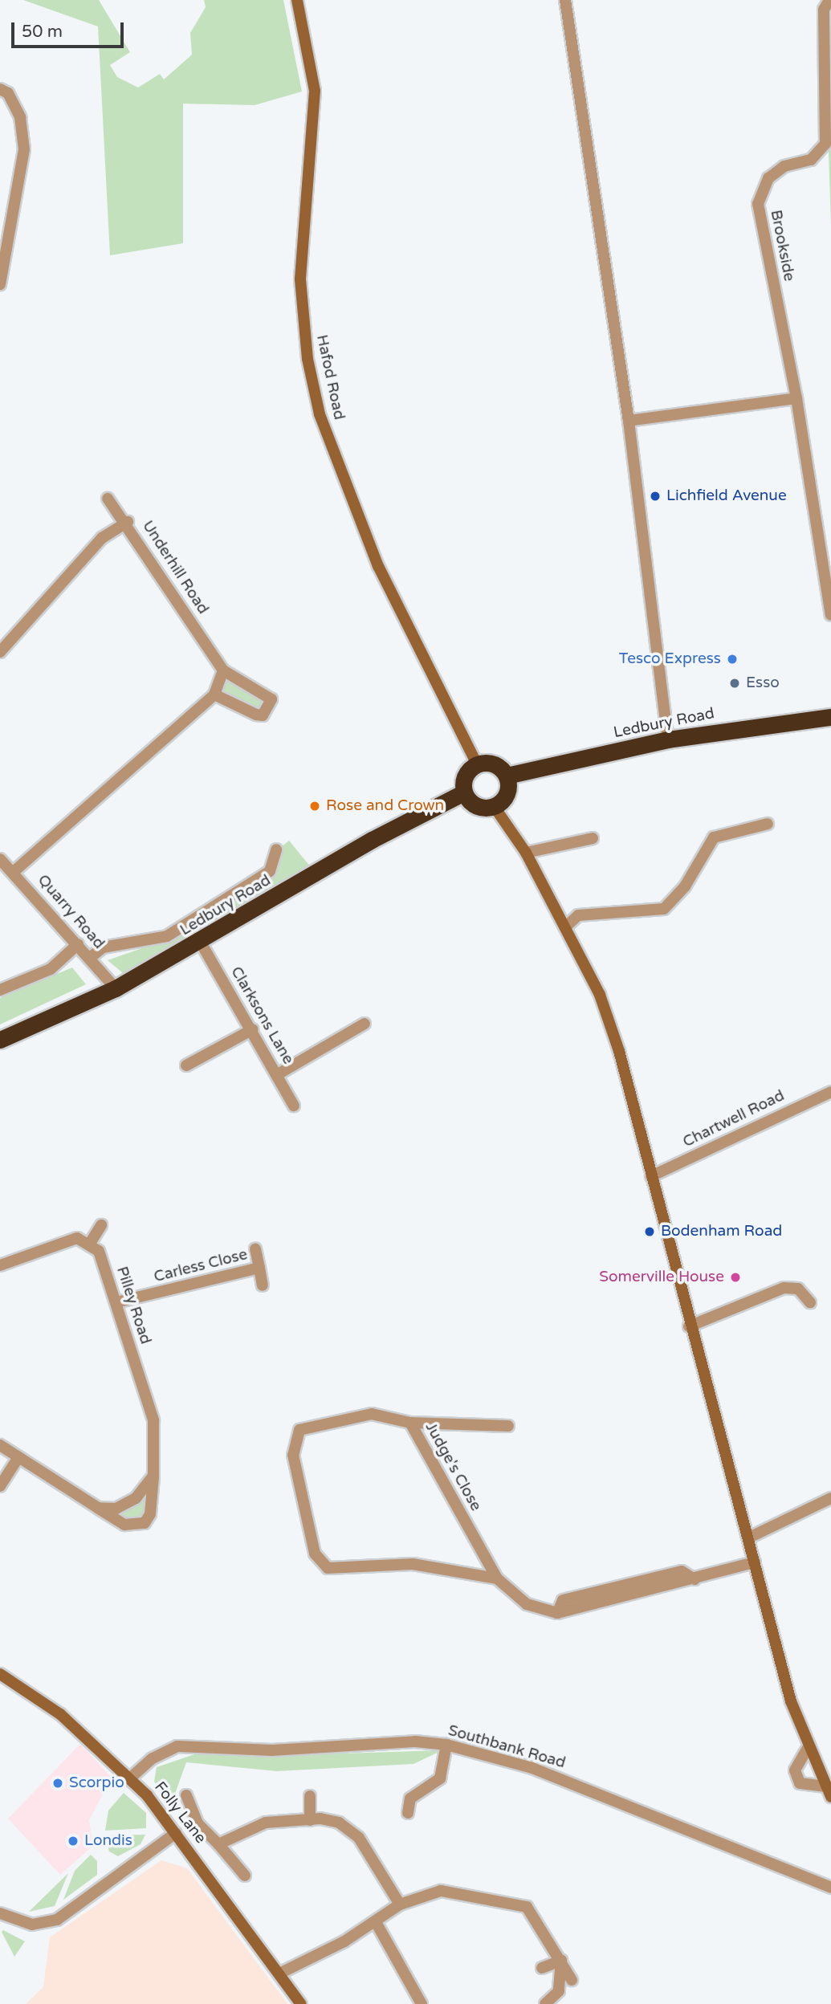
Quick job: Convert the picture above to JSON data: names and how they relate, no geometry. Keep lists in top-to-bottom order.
{
  "streets": {
    "highway": ["Ledbury Road"],
    "street": [
      "Brookside",
      "Hafod Road",
      "Underhill Road",
      "Quarry Road",
      "Clarksons Lane",
      "Chartwell Road",
      "Carless Close",
      "Pilley Road",
      "Judge's Close",
      "Southbank Road",
      "Folly Lane"
    ]
  },
  "crossings": [
    ["Hafod Road", "Ledbury Road"],
    ["Ledbury Road", "Quarry Road"],
    ["Ledbury Road", "Clarksons Lane"],
    ["Carless Close", "Pilley Road"],
    ["Southbank Road", "Folly Lane"]
  ],
  "places": [
    "Lichfield Avenue",
    "Tesco Express",
    "Esso",
    "Rose and Crown",
    "Bodenham Road",
    "Somerville House",
    "Scorpio",
    "Londis"
  ],
  "scale_bar": "50 m"
}
